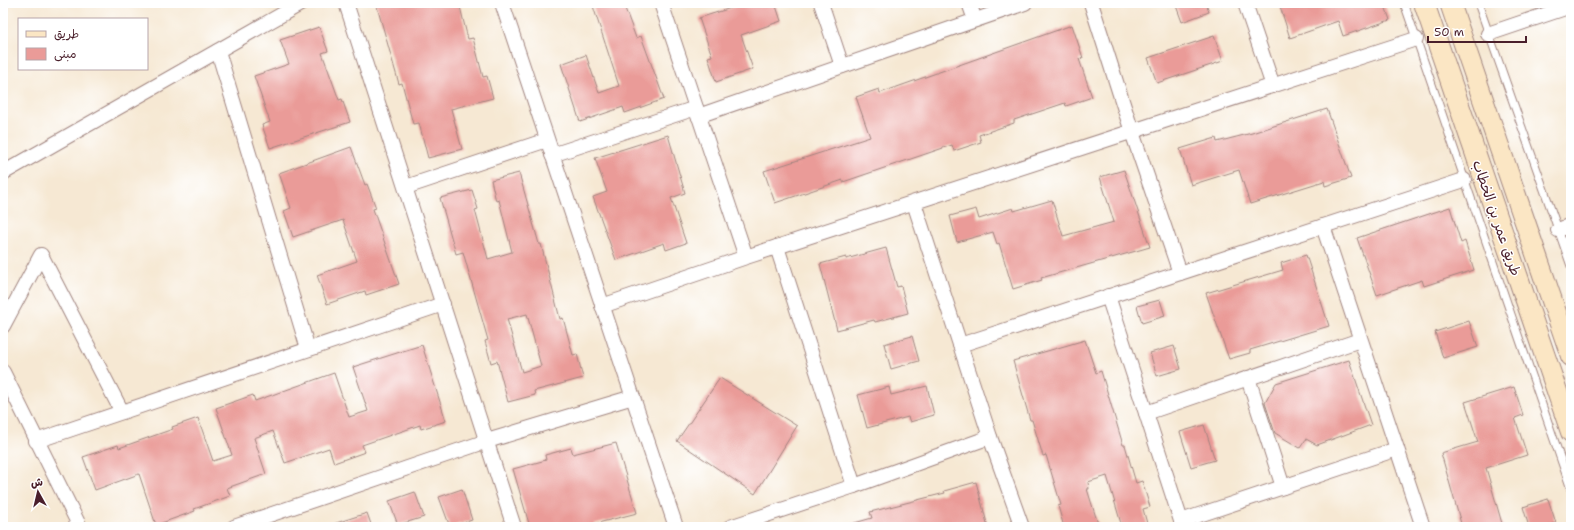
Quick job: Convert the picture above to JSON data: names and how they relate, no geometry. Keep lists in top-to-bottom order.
{
  "streets": {
    "main road": ["طريق عمر بن الخطاب"]
  },
  "legend": ["طريق", "مبنى"],
  "scale_bar": "50 m",
  "north": "top"
}
